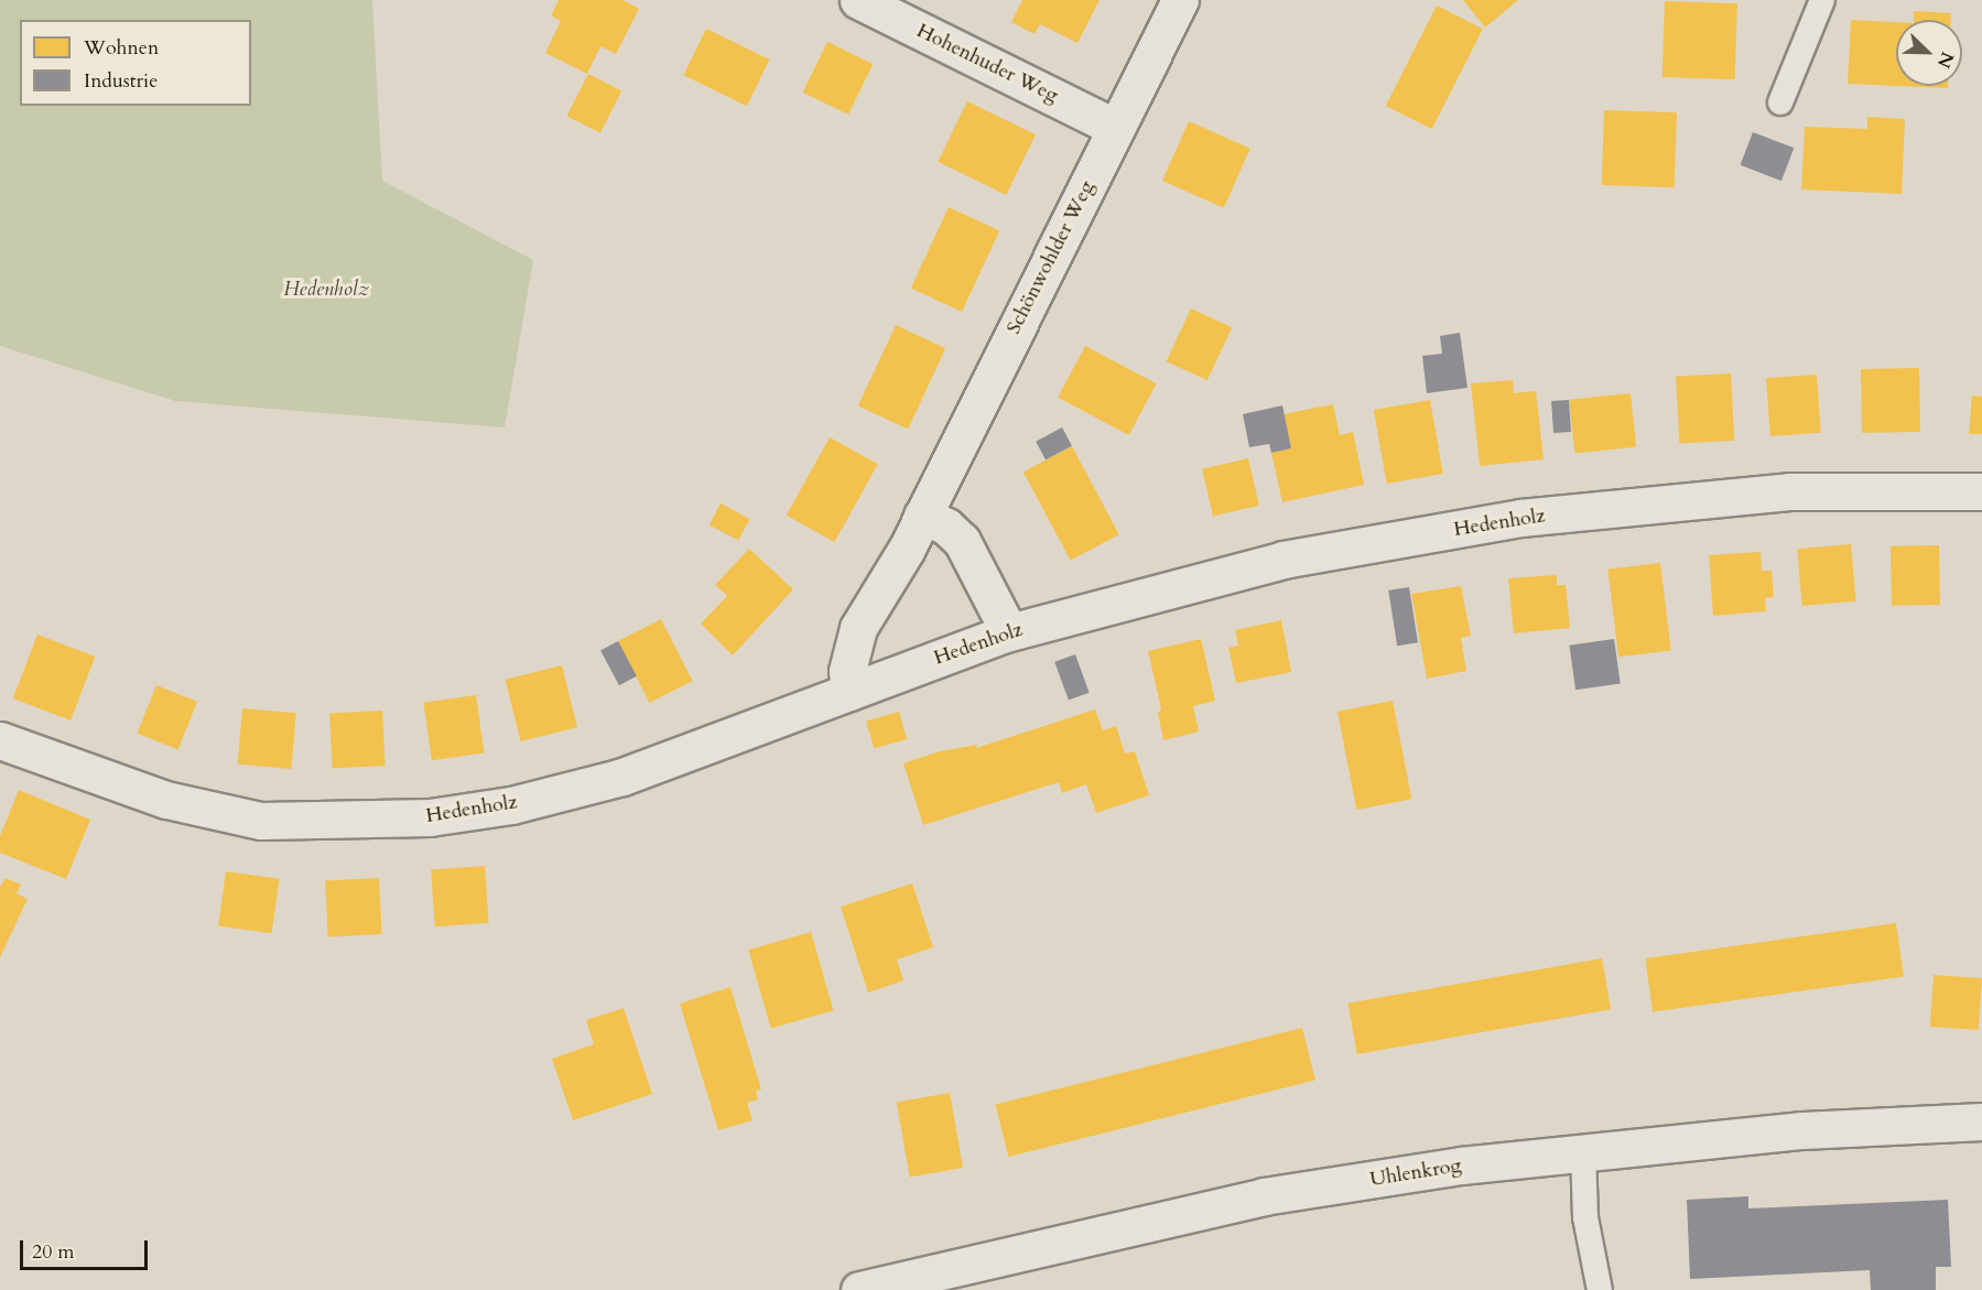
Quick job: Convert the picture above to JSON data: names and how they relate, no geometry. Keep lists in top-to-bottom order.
{
  "streets": {
    "street": [
      "Hohenhuder Weg",
      "Schönwohlder Weg",
      "Hedenholz",
      "Uhlenkrog"
    ]
  },
  "crossings": [
    ["Hohenhuder Weg", "Schönwohlder Weg"],
    ["Schönwohlder Weg", "Hedenholz"]
  ],
  "parks": ["Hedenholz"],
  "legend": ["Wohnen", "Industrie"],
  "scale_bar": "20 m",
  "north": "bottom right"
}
